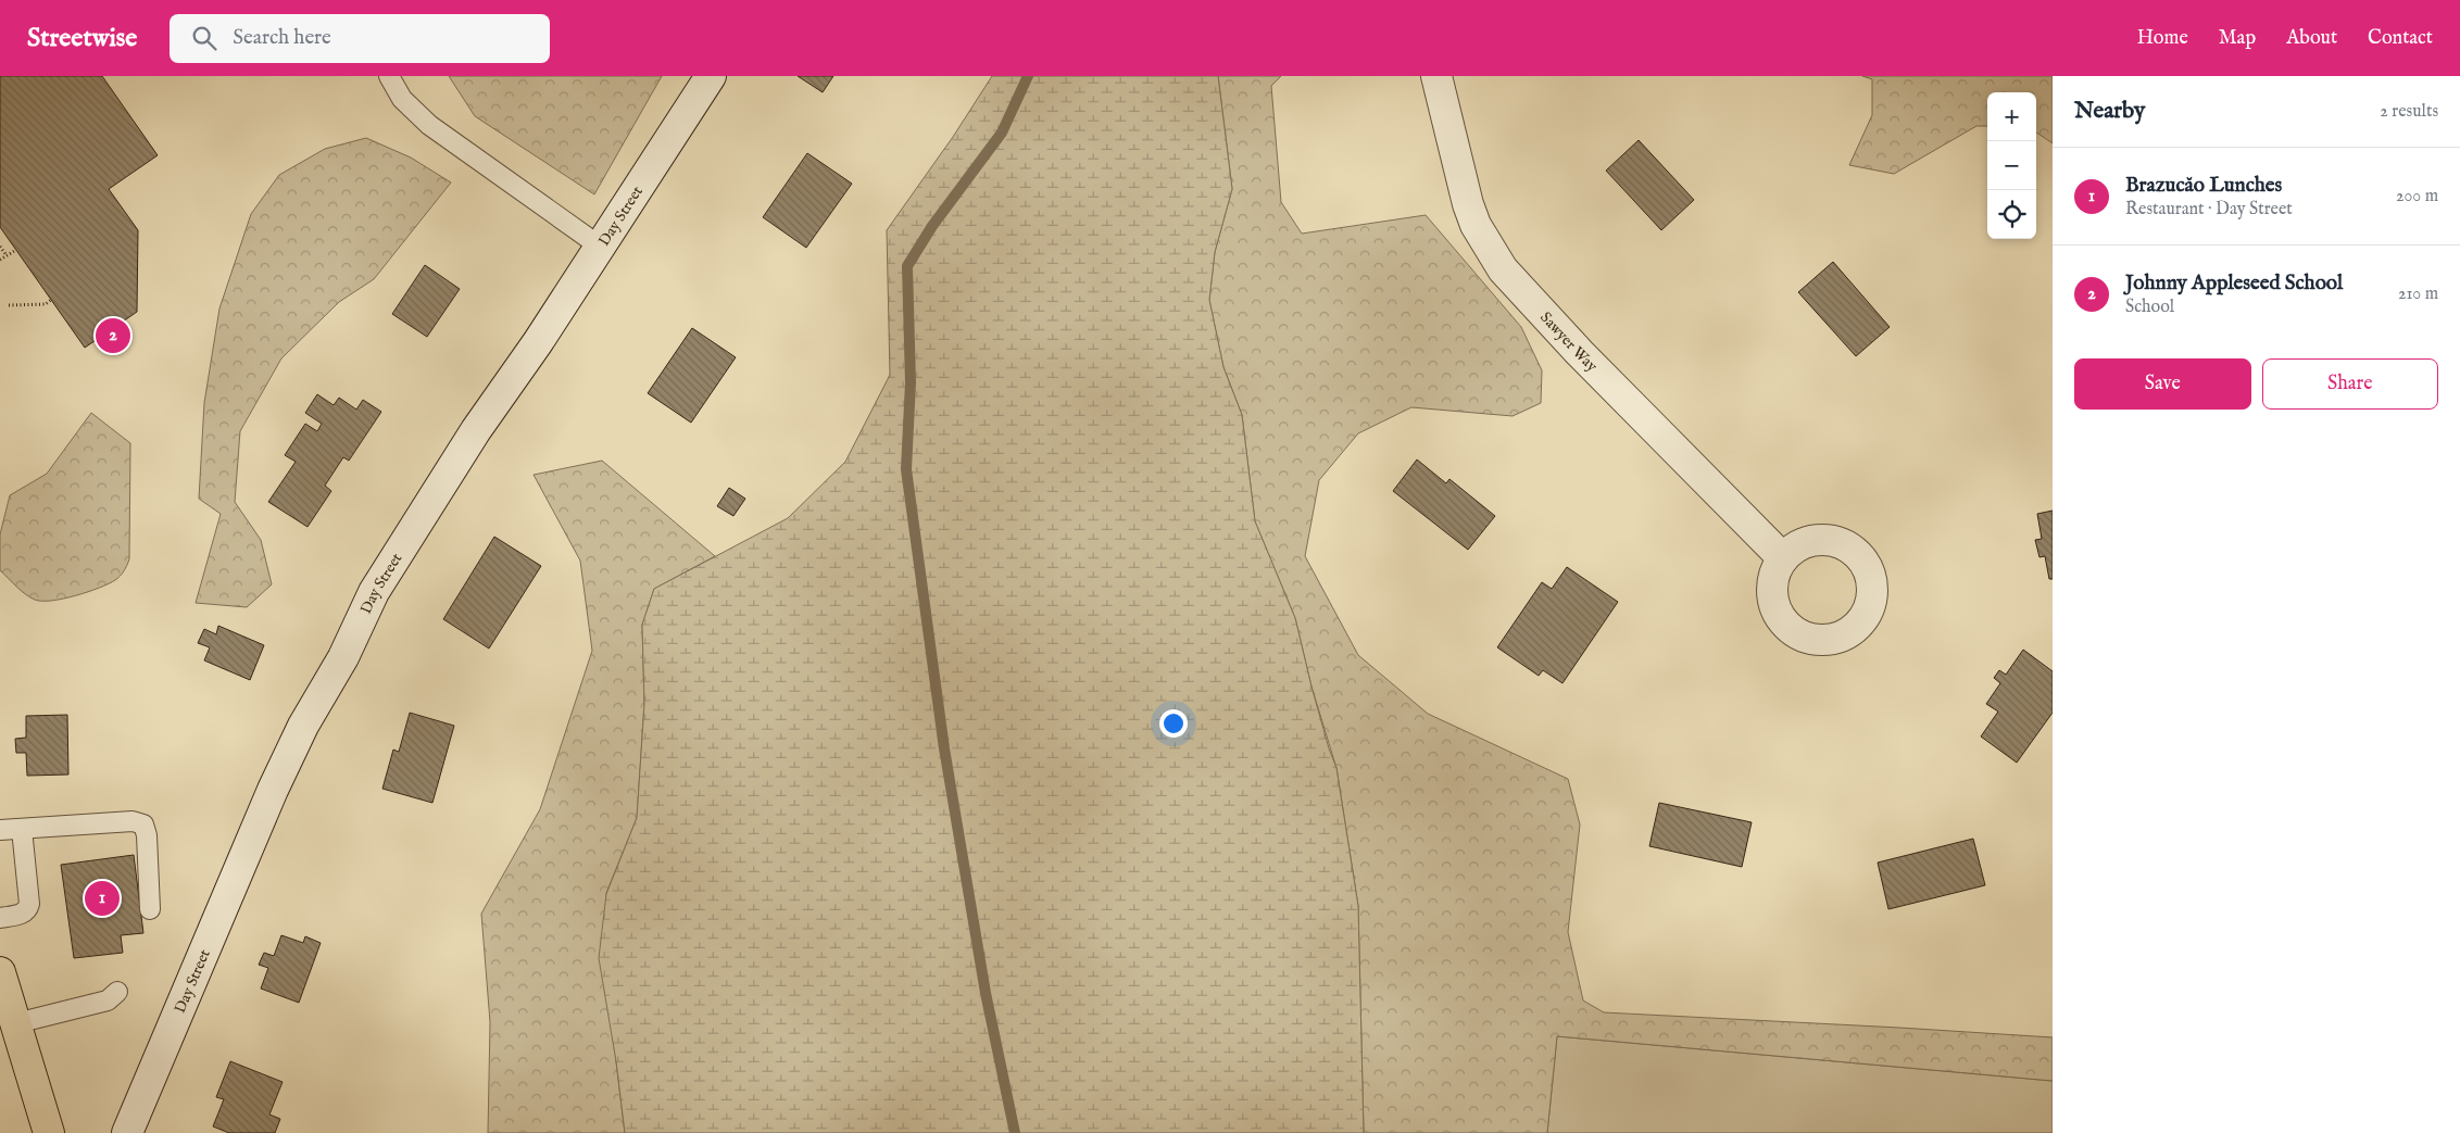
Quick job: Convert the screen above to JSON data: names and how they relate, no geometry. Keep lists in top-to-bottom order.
{
  "streets": {
    "main road": ["Day Street", "Sawyer Way"]
  },
  "page": {
    "header": "Streetwise",
    "search": "Search here",
    "nav": [
      "Home",
      "Map",
      "About",
      "Contact"
    ],
    "heading": ["Nearby", "2 results"],
    "map_buttons": ["+", "−"],
    "list": [
      {
        "mark": "1",
        "name": "Brazucăo Lunches",
        "note": "Restaurant · Day Street",
        "value": "200 m"
      },
      {
        "mark": "2",
        "name": "Johnny Appleseed School",
        "note": "School",
        "value": "210 m"
      }
    ],
    "pins": ["2", "1"],
    "buttons": ["Save", "Share"]
  }
}
